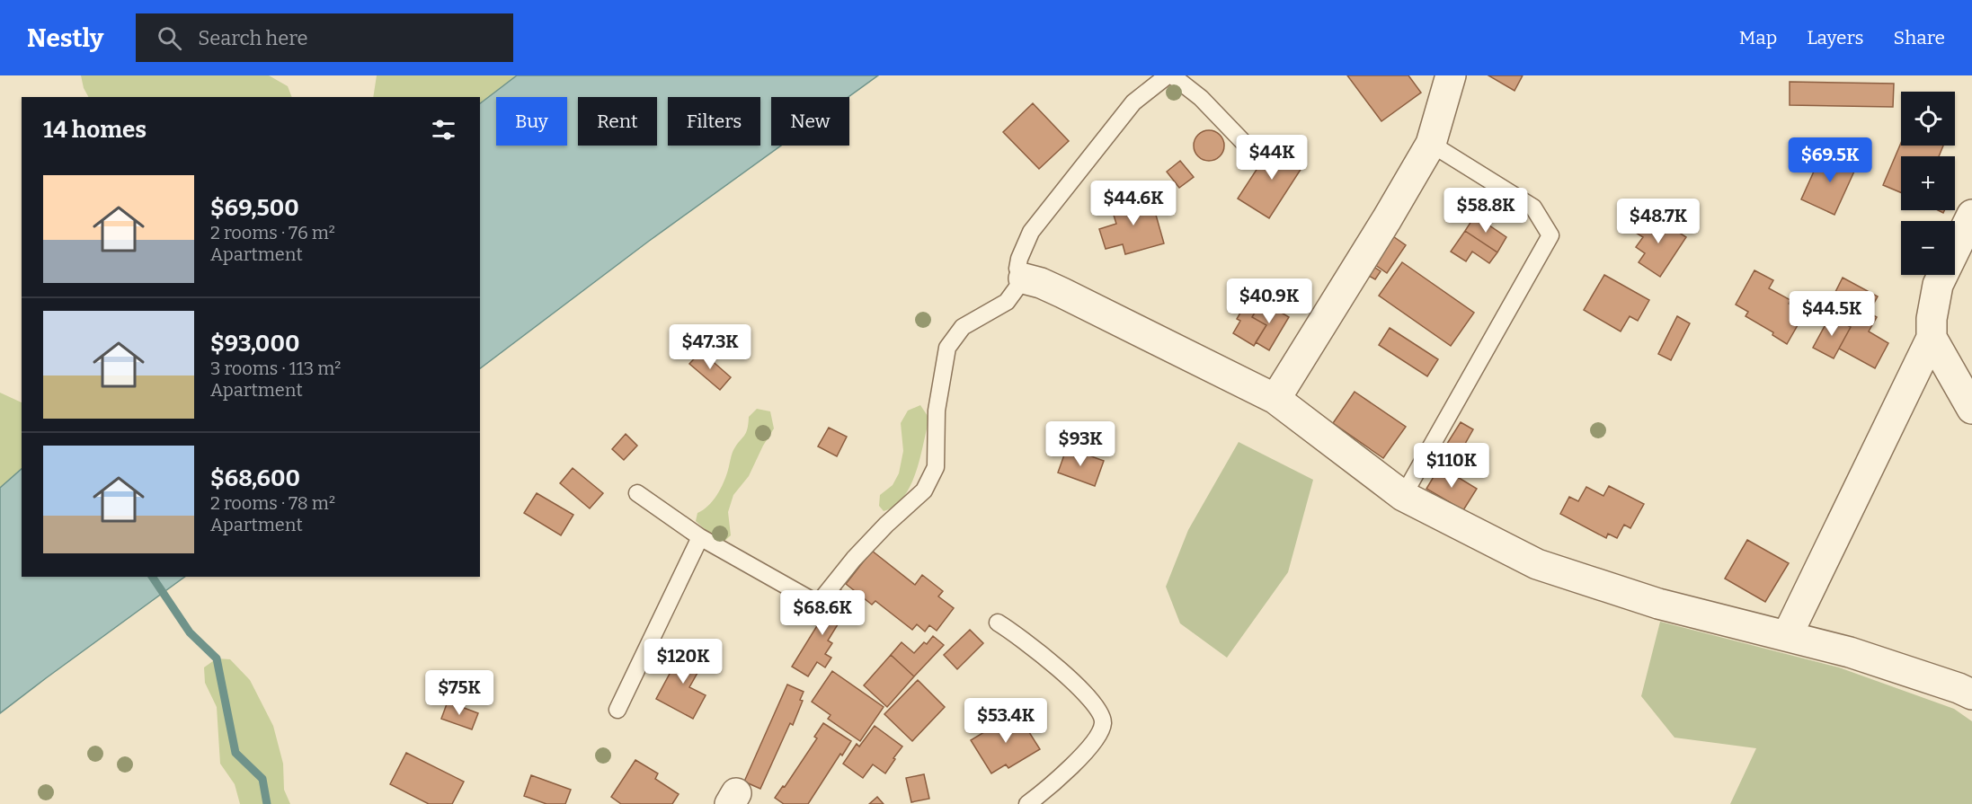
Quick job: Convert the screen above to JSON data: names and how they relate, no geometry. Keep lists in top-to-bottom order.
{
  "page": {
    "header": "Nestly",
    "search": "Search here",
    "nav": ["Map", "Layers", "Share"],
    "map_buttons": ["+", "−"],
    "chip": [
      "Buy",
      "Rent",
      "Filters",
      "New"
    ],
    "heading": "14 homes",
    "price": [
      "$44K",
      "$69.5K",
      "$44.6K",
      "$58.8K",
      "$48.7K",
      "$40.9K",
      "$44.5K",
      "$47.3K",
      "$93K",
      "$110K",
      "$68.6K",
      "$120K",
      "$75K",
      "$53.4K"
    ],
    "list": [
      {
        "name": "$69,500",
        "note": "2 rooms · 76 m² · Apartment"
      },
      {
        "name": "$93,000",
        "note": "3 rooms · 113 m² · Apartment"
      },
      {
        "name": "$68,600",
        "note": "2 rooms · 78 m² · Apartment"
      }
    ]
  }
}
